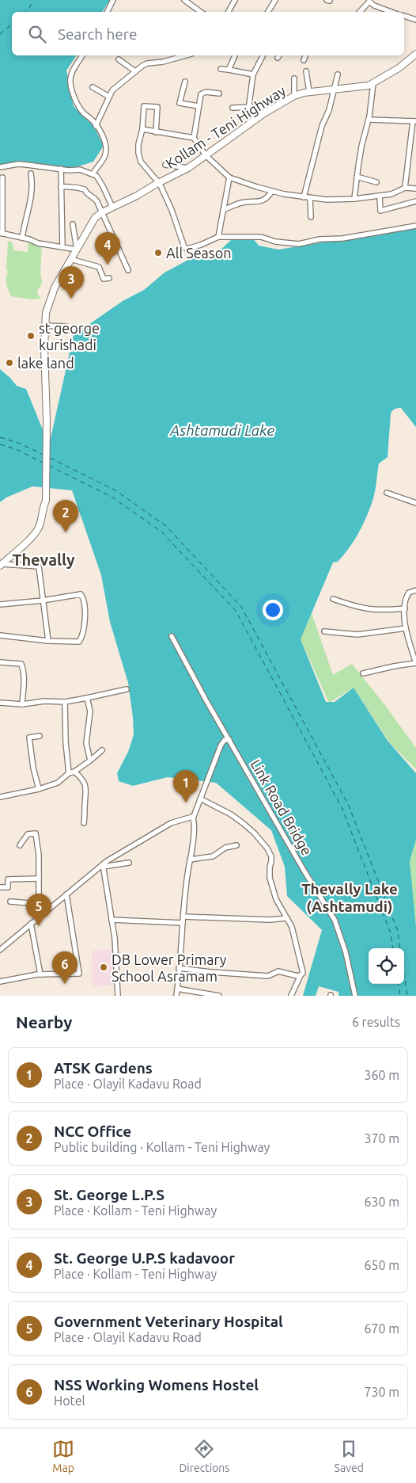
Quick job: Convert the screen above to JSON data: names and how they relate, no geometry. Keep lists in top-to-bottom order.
{
  "streets": {
    "main road": ["Kollam - Teni Highway"],
    "street": ["Link Road Bridge"]
  },
  "districts": ["Thevally", "Thevally Lake (Ashtamudi)"],
  "water": ["Ashtamudi Lake"],
  "places": [
    "All Season",
    "st george kurishadi",
    "lake land",
    "DB Lower Primary School Asramam"
  ],
  "page": {
    "search": "Search here",
    "pins": [
      "4",
      "3",
      "2",
      "1",
      "5",
      "6"
    ],
    "heading": ["Nearby", "6 results"],
    "list": [
      {
        "mark": "1",
        "name": "ATSK Gardens",
        "note": "Place · Olayil Kadavu Road",
        "value": "360 m"
      },
      {
        "mark": "2",
        "name": "NCC Office",
        "note": "Public building · Kollam - Teni Highway",
        "value": "370 m"
      },
      {
        "mark": "3",
        "name": "St. George L.P.S",
        "note": "Place · Kollam - Teni Highway",
        "value": "630 m"
      },
      {
        "mark": "4",
        "name": "St. George U.P.S kadavoor",
        "note": "Place · Kollam - Teni Highway",
        "value": "650 m"
      },
      {
        "mark": "5",
        "name": "Government Veterinary Hospital",
        "note": "Place · Olayil Kadavu Road",
        "value": "670 m"
      },
      {
        "mark": "6",
        "name": "NSS Working Womens Hostel",
        "note": "Hotel",
        "value": "730 m"
      }
    ],
    "nav": ["Map", "Directions", "Saved"]
  }
}
